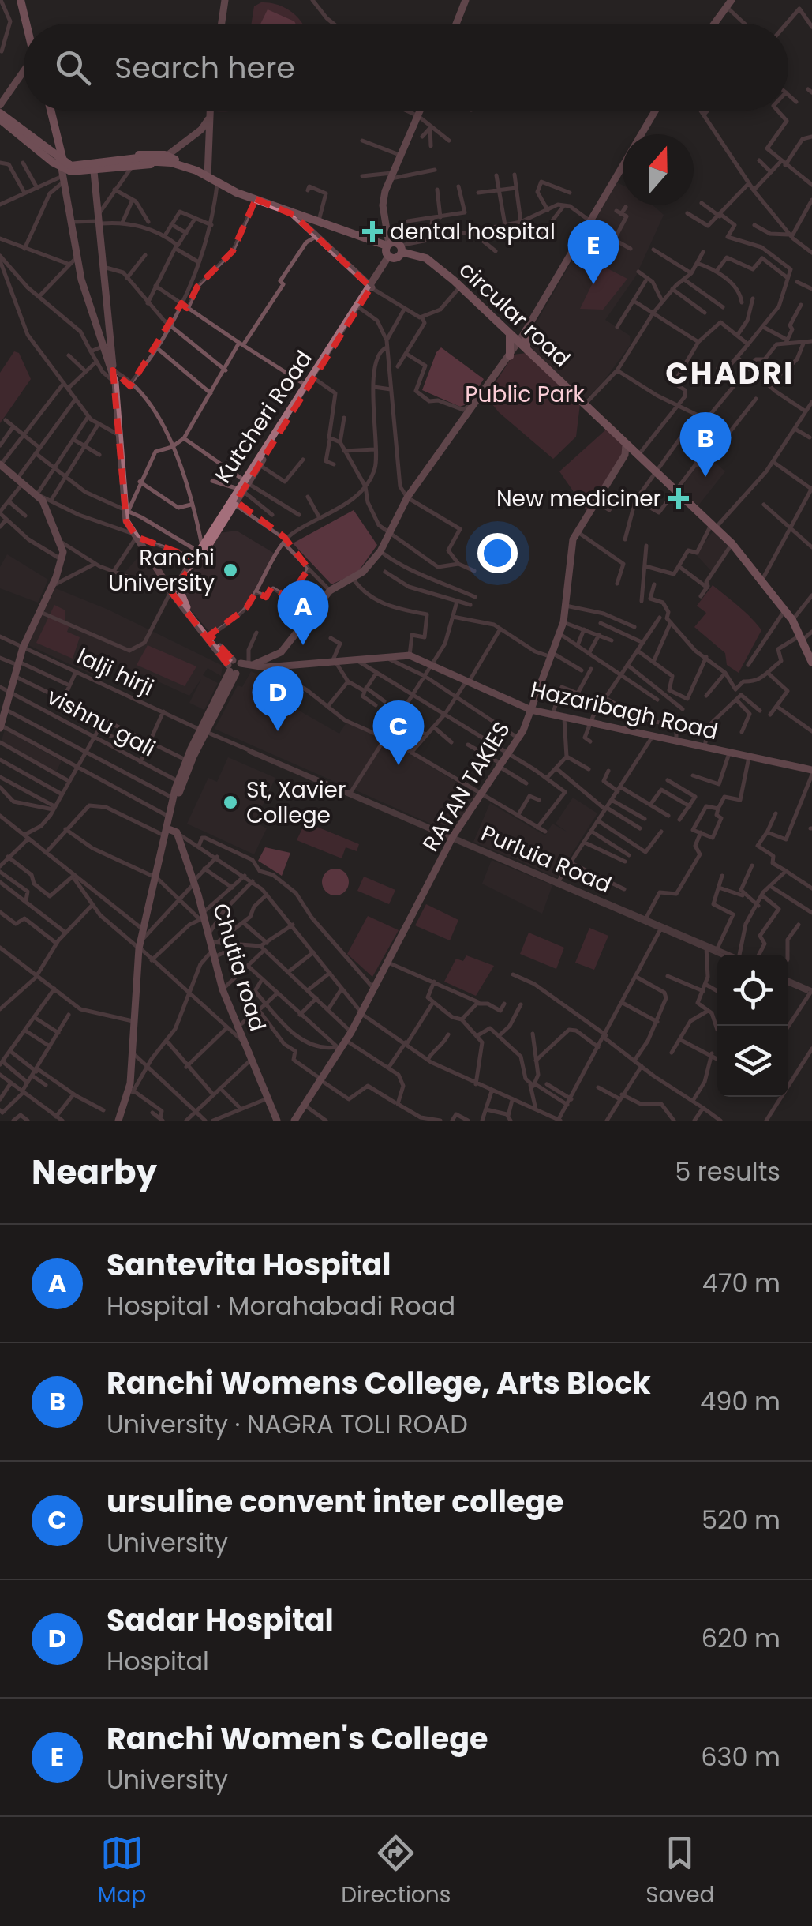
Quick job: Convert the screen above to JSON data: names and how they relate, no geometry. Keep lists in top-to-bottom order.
{
  "streets": {
    "main road": [
      "circular road",
      "Kutcheri Road",
      "Hazaribagh Road",
      "RATAN TAKIES",
      "Chutia road"
    ],
    "street": ["lalji hirji", "vishnu gali", "Purluia Road"]
  },
  "crossings": [
    ["circular road", "RATAN TAKIES"],
    ["lalji hirji", "Purluia Road"],
    ["Hazaribagh Road", "RATAN TAKIES"],
    ["RATAN TAKIES", "Purluia Road"]
  ],
  "districts": ["CHADRI"],
  "parks": ["Public Park"],
  "places": {
    "health": ["dental hospital", "New mediciner"],
    "other": ["Ranchi University", "St, Xavier College"]
  },
  "north": "top",
  "page": {
    "search": "Search here",
    "pins": [
      "E",
      "B",
      "A",
      "D",
      "C"
    ],
    "heading": ["Nearby", "5 results"],
    "list": [
      {
        "mark": "A",
        "name": "Santevita Hospital",
        "note": "Hospital · Morahabadi Road",
        "value": "470 m"
      },
      {
        "mark": "B",
        "name": "Ranchi Womens College, Arts Block",
        "note": "University · NAGRA TOLI ROAD",
        "value": "490 m"
      },
      {
        "mark": "C",
        "name": "ursuline convent inter college",
        "note": "University",
        "value": "520 m"
      },
      {
        "mark": "D",
        "name": "Sadar Hospital",
        "note": "Hospital",
        "value": "620 m"
      },
      {
        "mark": "E",
        "name": "Ranchi Women's College",
        "note": "University",
        "value": "630 m"
      }
    ],
    "nav": ["Map", "Directions", "Saved"]
  }
}
